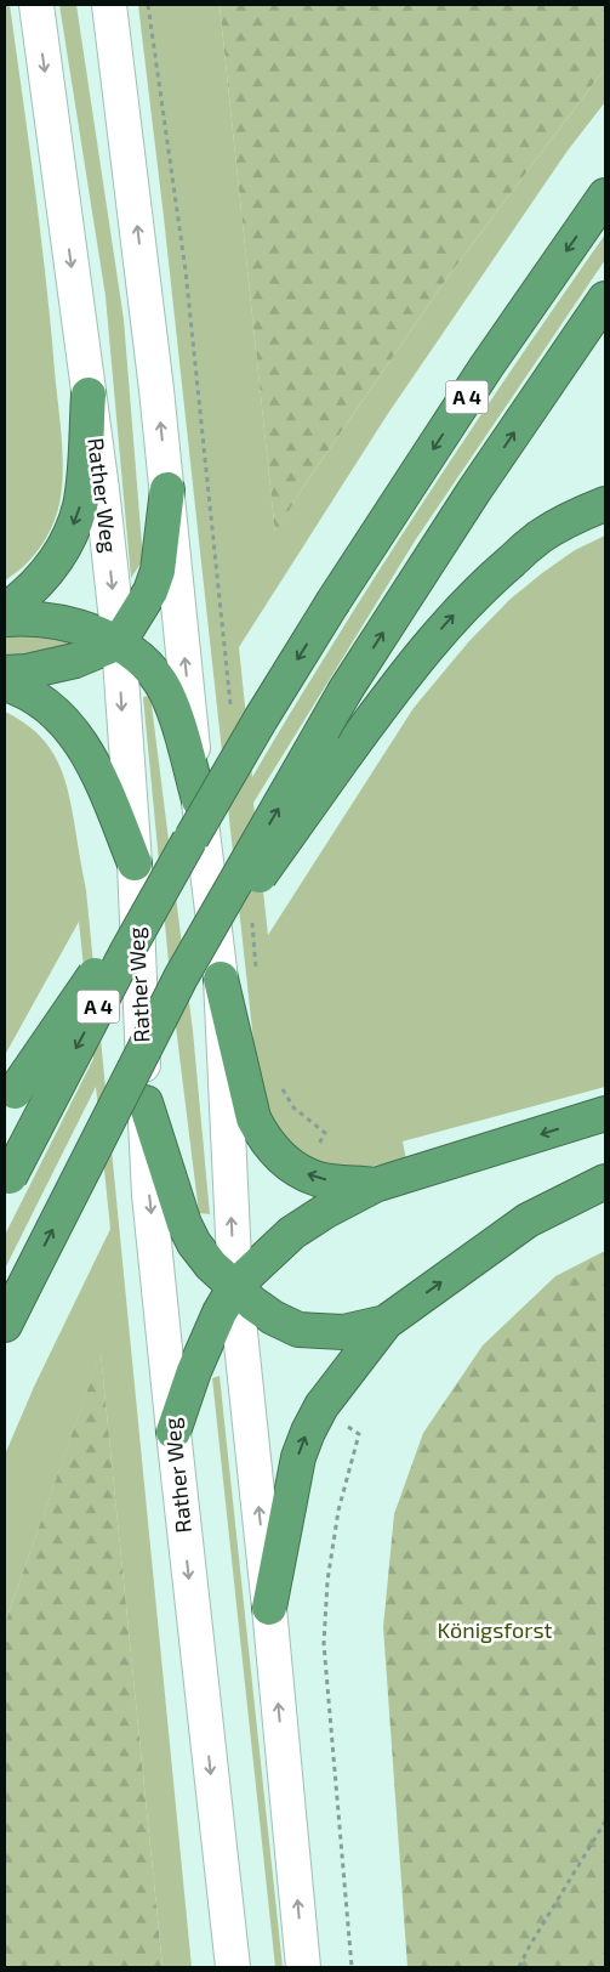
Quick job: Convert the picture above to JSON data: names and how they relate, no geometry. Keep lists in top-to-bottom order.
{
  "streets": {
    "highway": ["A 4"],
    "main road": ["Rather Weg"]
  },
  "parks": ["Königsforst"]
}
